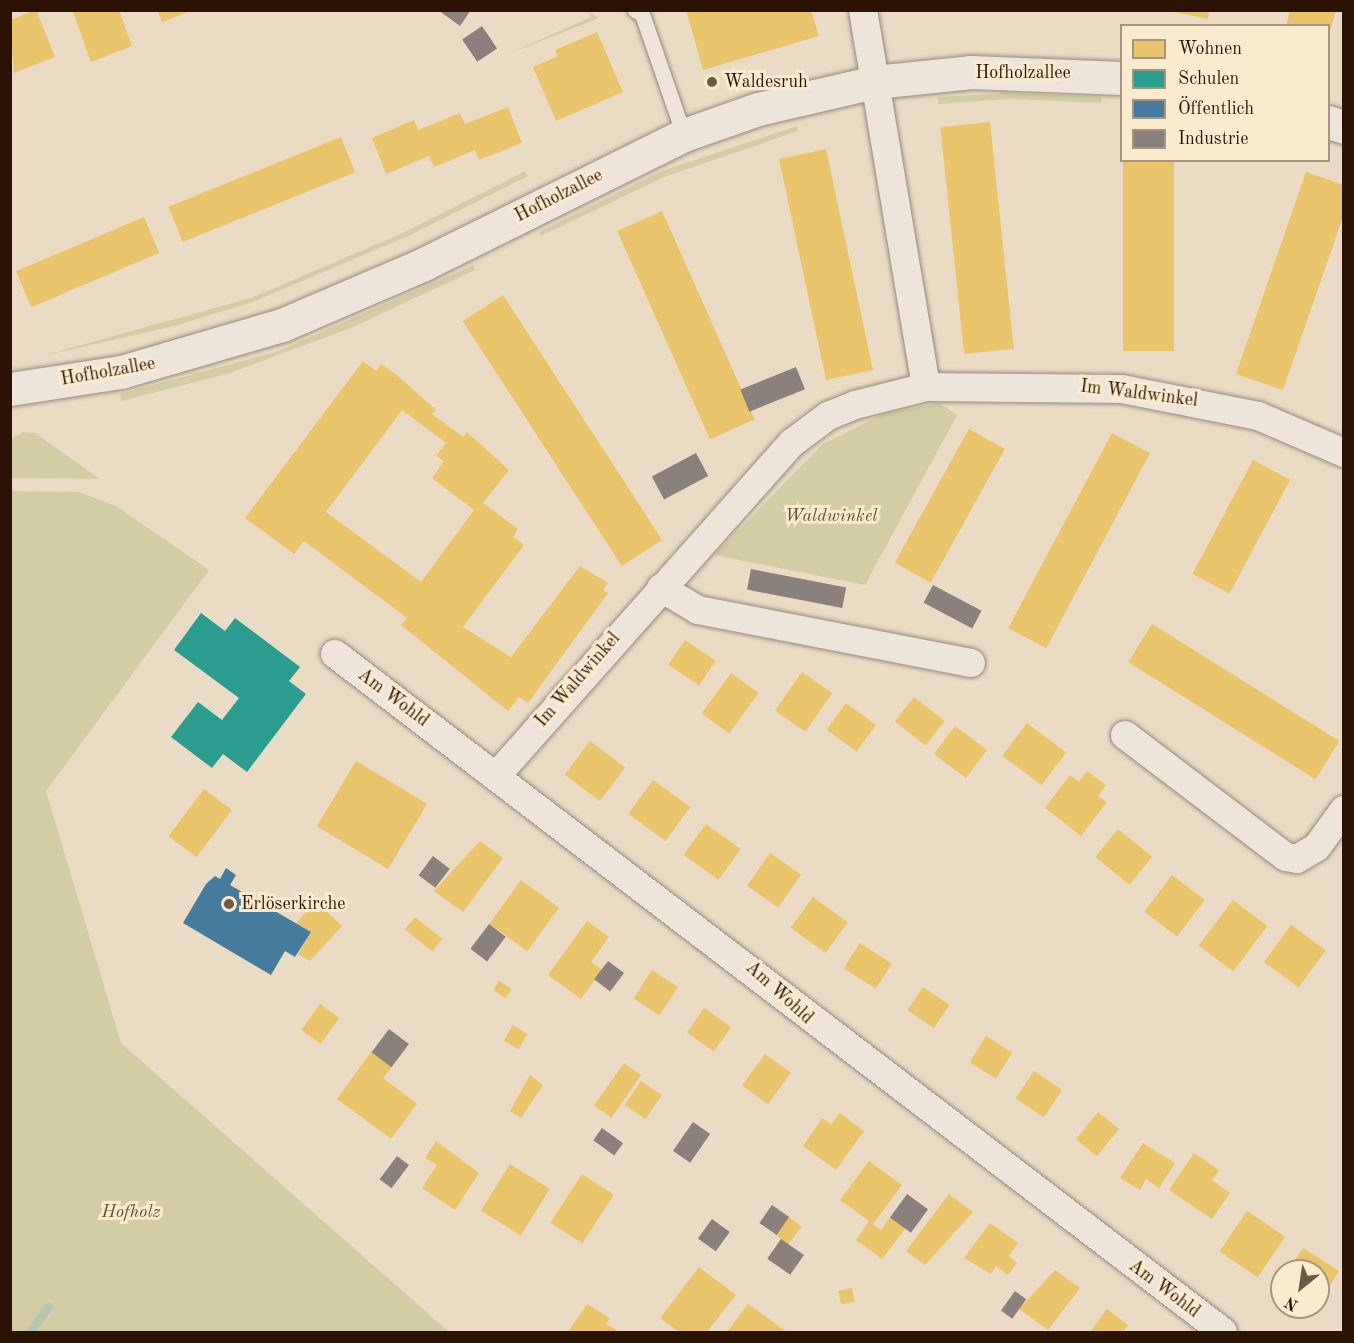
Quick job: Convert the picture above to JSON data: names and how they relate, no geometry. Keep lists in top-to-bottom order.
{
  "streets": {
    "street": ["Hofholzallee", "Im Waldwinkel", "Am Wohld"]
  },
  "crossings": [
    ["Im Waldwinkel", "Am Wohld"]
  ],
  "parks": ["Waldwinkel", "Hofholz"],
  "places": ["Waldesruh", "Erlöserkirche"],
  "legend": [
    "Wohnen",
    "Schulen",
    "Öffentlich",
    "Industrie"
  ],
  "north": "bottom left"
}
